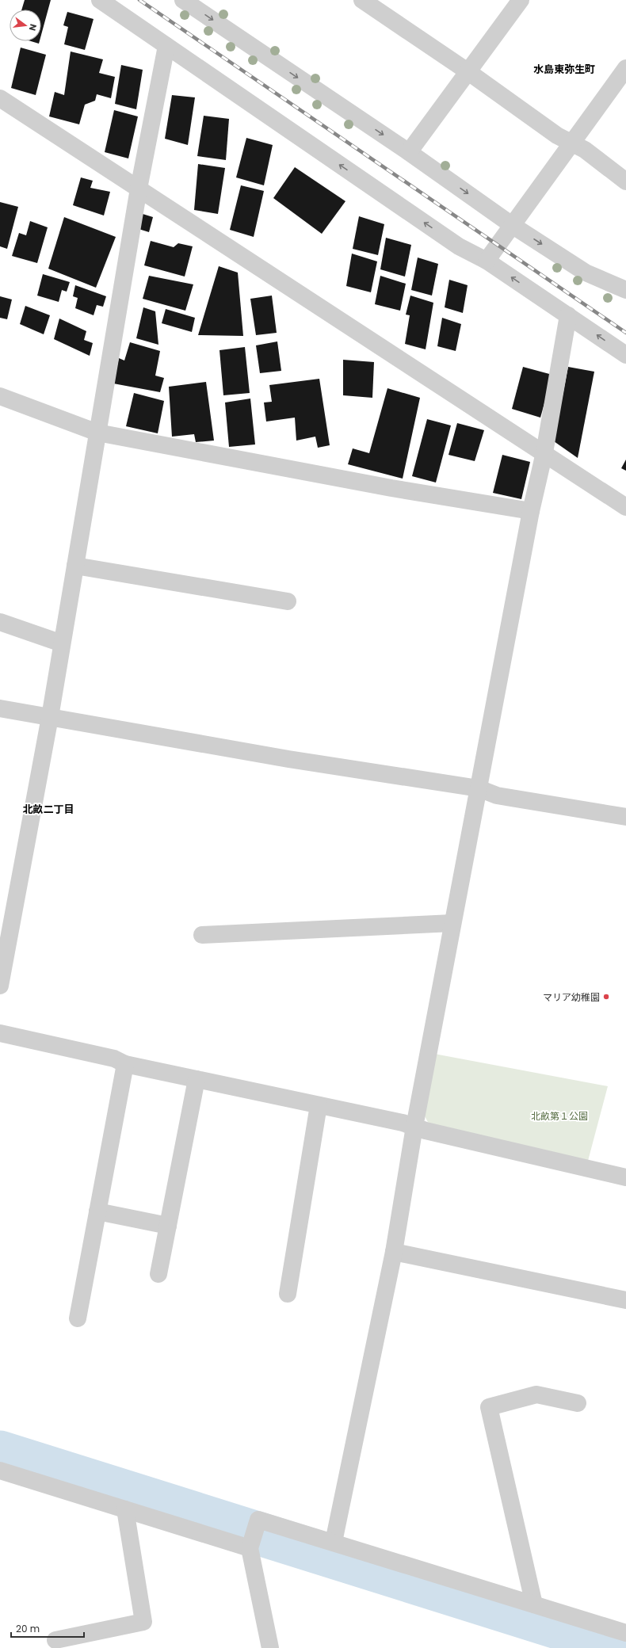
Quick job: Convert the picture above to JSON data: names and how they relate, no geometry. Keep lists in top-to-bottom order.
{
  "districts": ["水島東弥生町", "北畝二丁目"],
  "parks": ["北畝第１公園"],
  "places": ["マリア幼稚園"],
  "scale_bar": "20 m",
  "north": "right"
}
